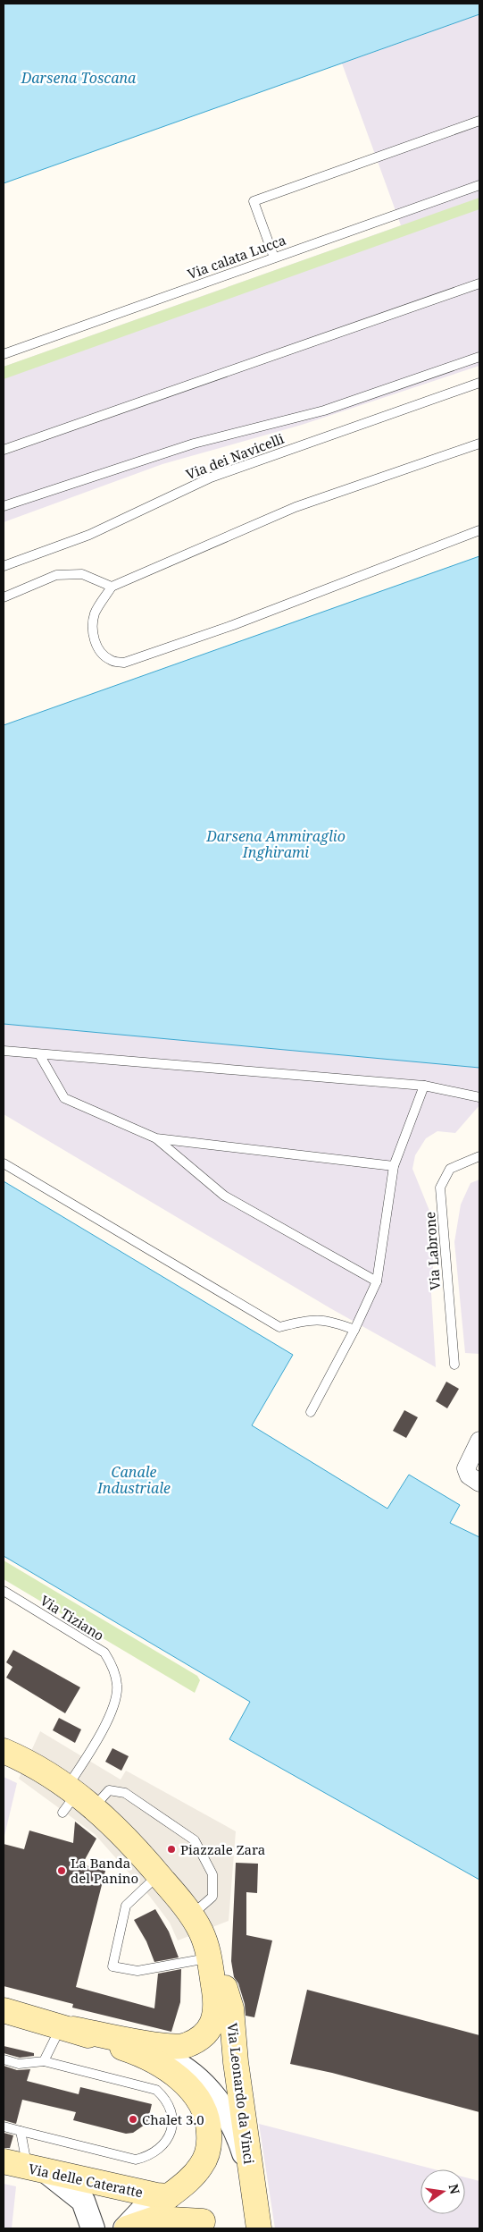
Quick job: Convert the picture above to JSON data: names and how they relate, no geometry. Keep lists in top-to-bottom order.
{
  "streets": {
    "main road": ["Via Leonardo da Vinci", "Via delle Cateratte"],
    "lane": [
      "Via calata Lucca",
      "Via dei Navicelli",
      "Via Labrone",
      "Via Tiziano"
    ]
  },
  "water": ["Darsena Toscana", "Darsena Ammiraglio Inghirami", "Canale Industriale"],
  "places": ["Piazzale Zara", "La Banda del Panino", "Chalet 3.0"],
  "north": "right"
}
